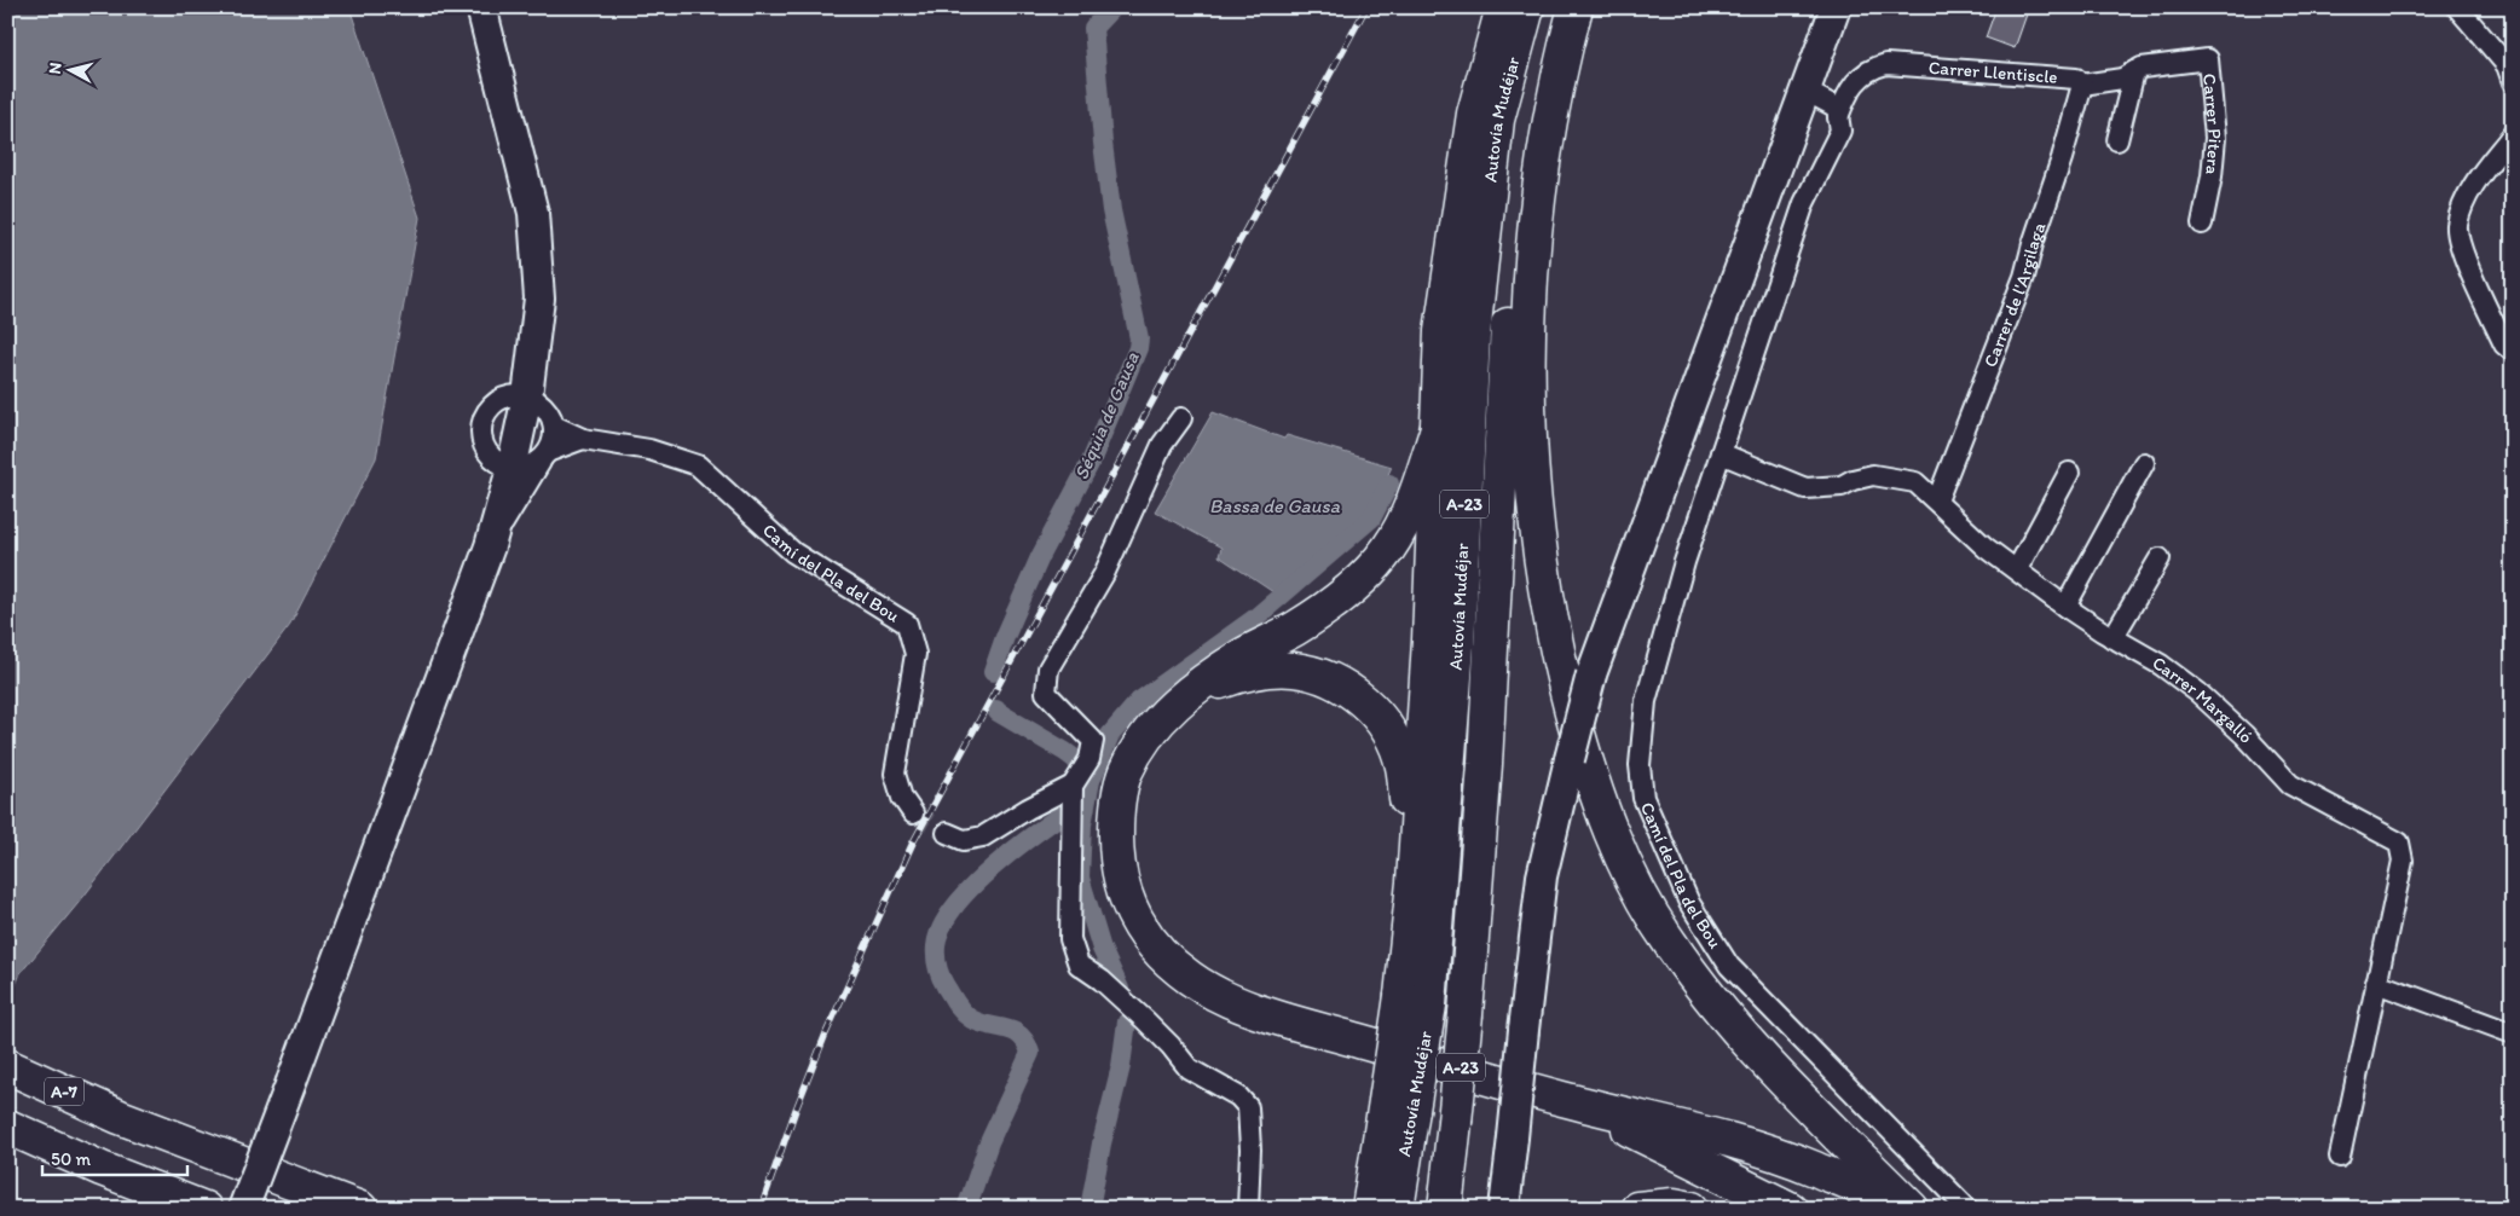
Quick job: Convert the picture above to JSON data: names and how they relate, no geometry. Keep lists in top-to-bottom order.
{
  "streets": {
    "highway": ["Autovía Mudéjar", "A-23", "A-7"],
    "street": [
      "Carrer Llentiscle",
      "Carrer Pitera",
      "Carrer de l'Argilaga",
      "Camí del Pla del Bou",
      "Carrer Margalló"
    ]
  },
  "crossings": [
    ["Carrer Llentiscle", "Carrer Pitera"],
    ["Carrer Llentiscle", "Carrer de l'Argilaga"],
    ["Carrer Llentiscle", "Camí del Pla del Bou"],
    ["Carrer Llentiscle", "Carrer Margalló"],
    ["Carrer de l'Argilaga", "Carrer Margalló"],
    ["Camí del Pla del Bou", "Carrer Margalló"]
  ],
  "water": ["Séquia de Gausa", "Bassa de Gausa"],
  "scale_bar": "50 m",
  "north": "left"
}
